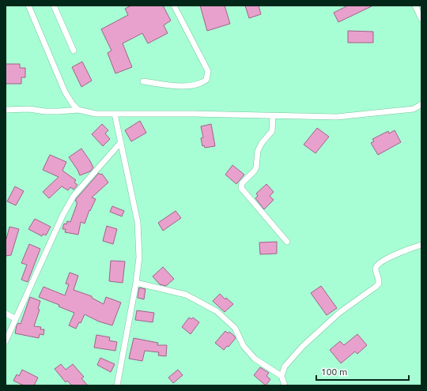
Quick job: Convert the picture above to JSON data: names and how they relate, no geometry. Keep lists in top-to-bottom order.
{
  "scale_bar": "100 m"
}
